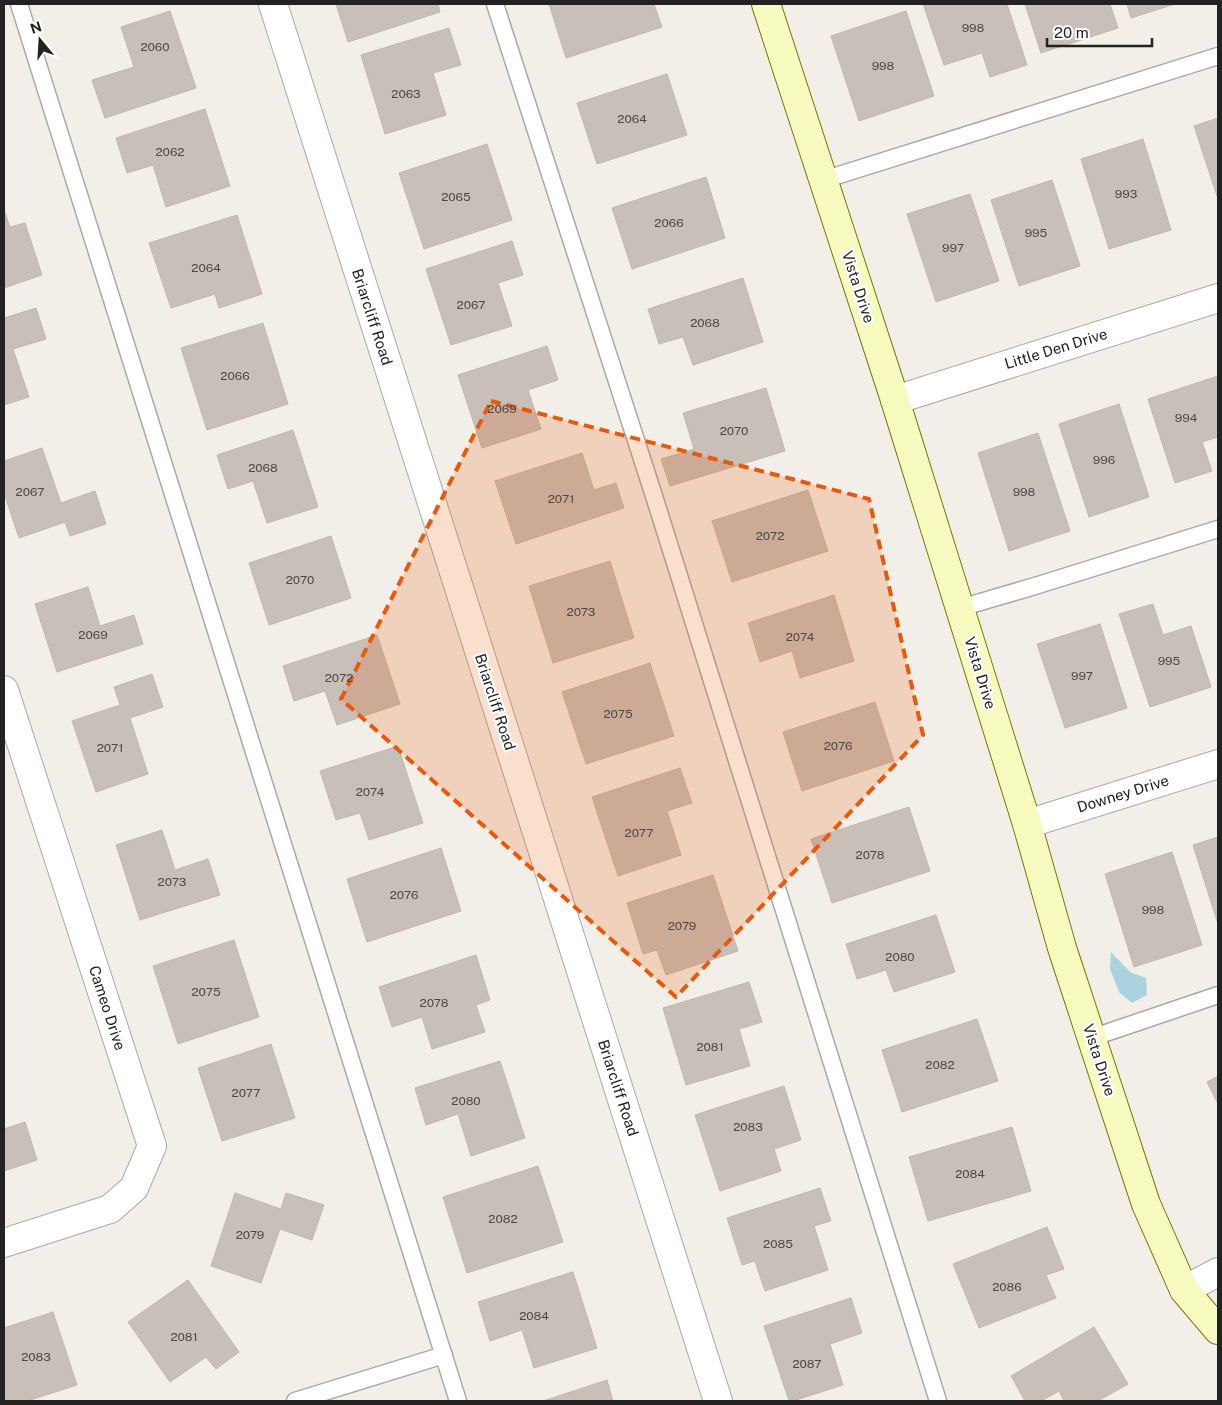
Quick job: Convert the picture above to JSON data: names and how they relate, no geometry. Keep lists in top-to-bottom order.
{
  "streets": {
    "street": [
      "Vista Drive",
      "Briarcliff Road",
      "Little Den Drive",
      "Downey Drive",
      "Cameo Drive"
    ]
  },
  "crossings": [
    ["Vista Drive", "Little Den Drive"],
    ["Vista Drive", "Downey Drive"]
  ],
  "house_numbers": [
    "998",
    "2060",
    "998",
    "2063",
    "2064",
    "2062",
    "993",
    "2065",
    "2066",
    "995",
    "997",
    "2064",
    "2067",
    "2068",
    "2066",
    "2069",
    "994",
    "2070",
    "996",
    "2068",
    "2067",
    "998",
    "2071",
    "2072",
    "2070",
    "2073",
    "2069",
    "2074",
    "995",
    "997",
    "2072",
    "2075",
    "2076",
    "2071",
    "2074",
    "2077",
    "2078",
    "2073",
    "2076",
    "998",
    "2079",
    "2080",
    "2075",
    "2078",
    "2081",
    "2082",
    "2077",
    "2080",
    "2083",
    "2084",
    "2082",
    "2079",
    "2085",
    "2086",
    "2084",
    "2081",
    "2083",
    "2087"
  ],
  "scale_bar": "20 m",
  "north": "top"
}
